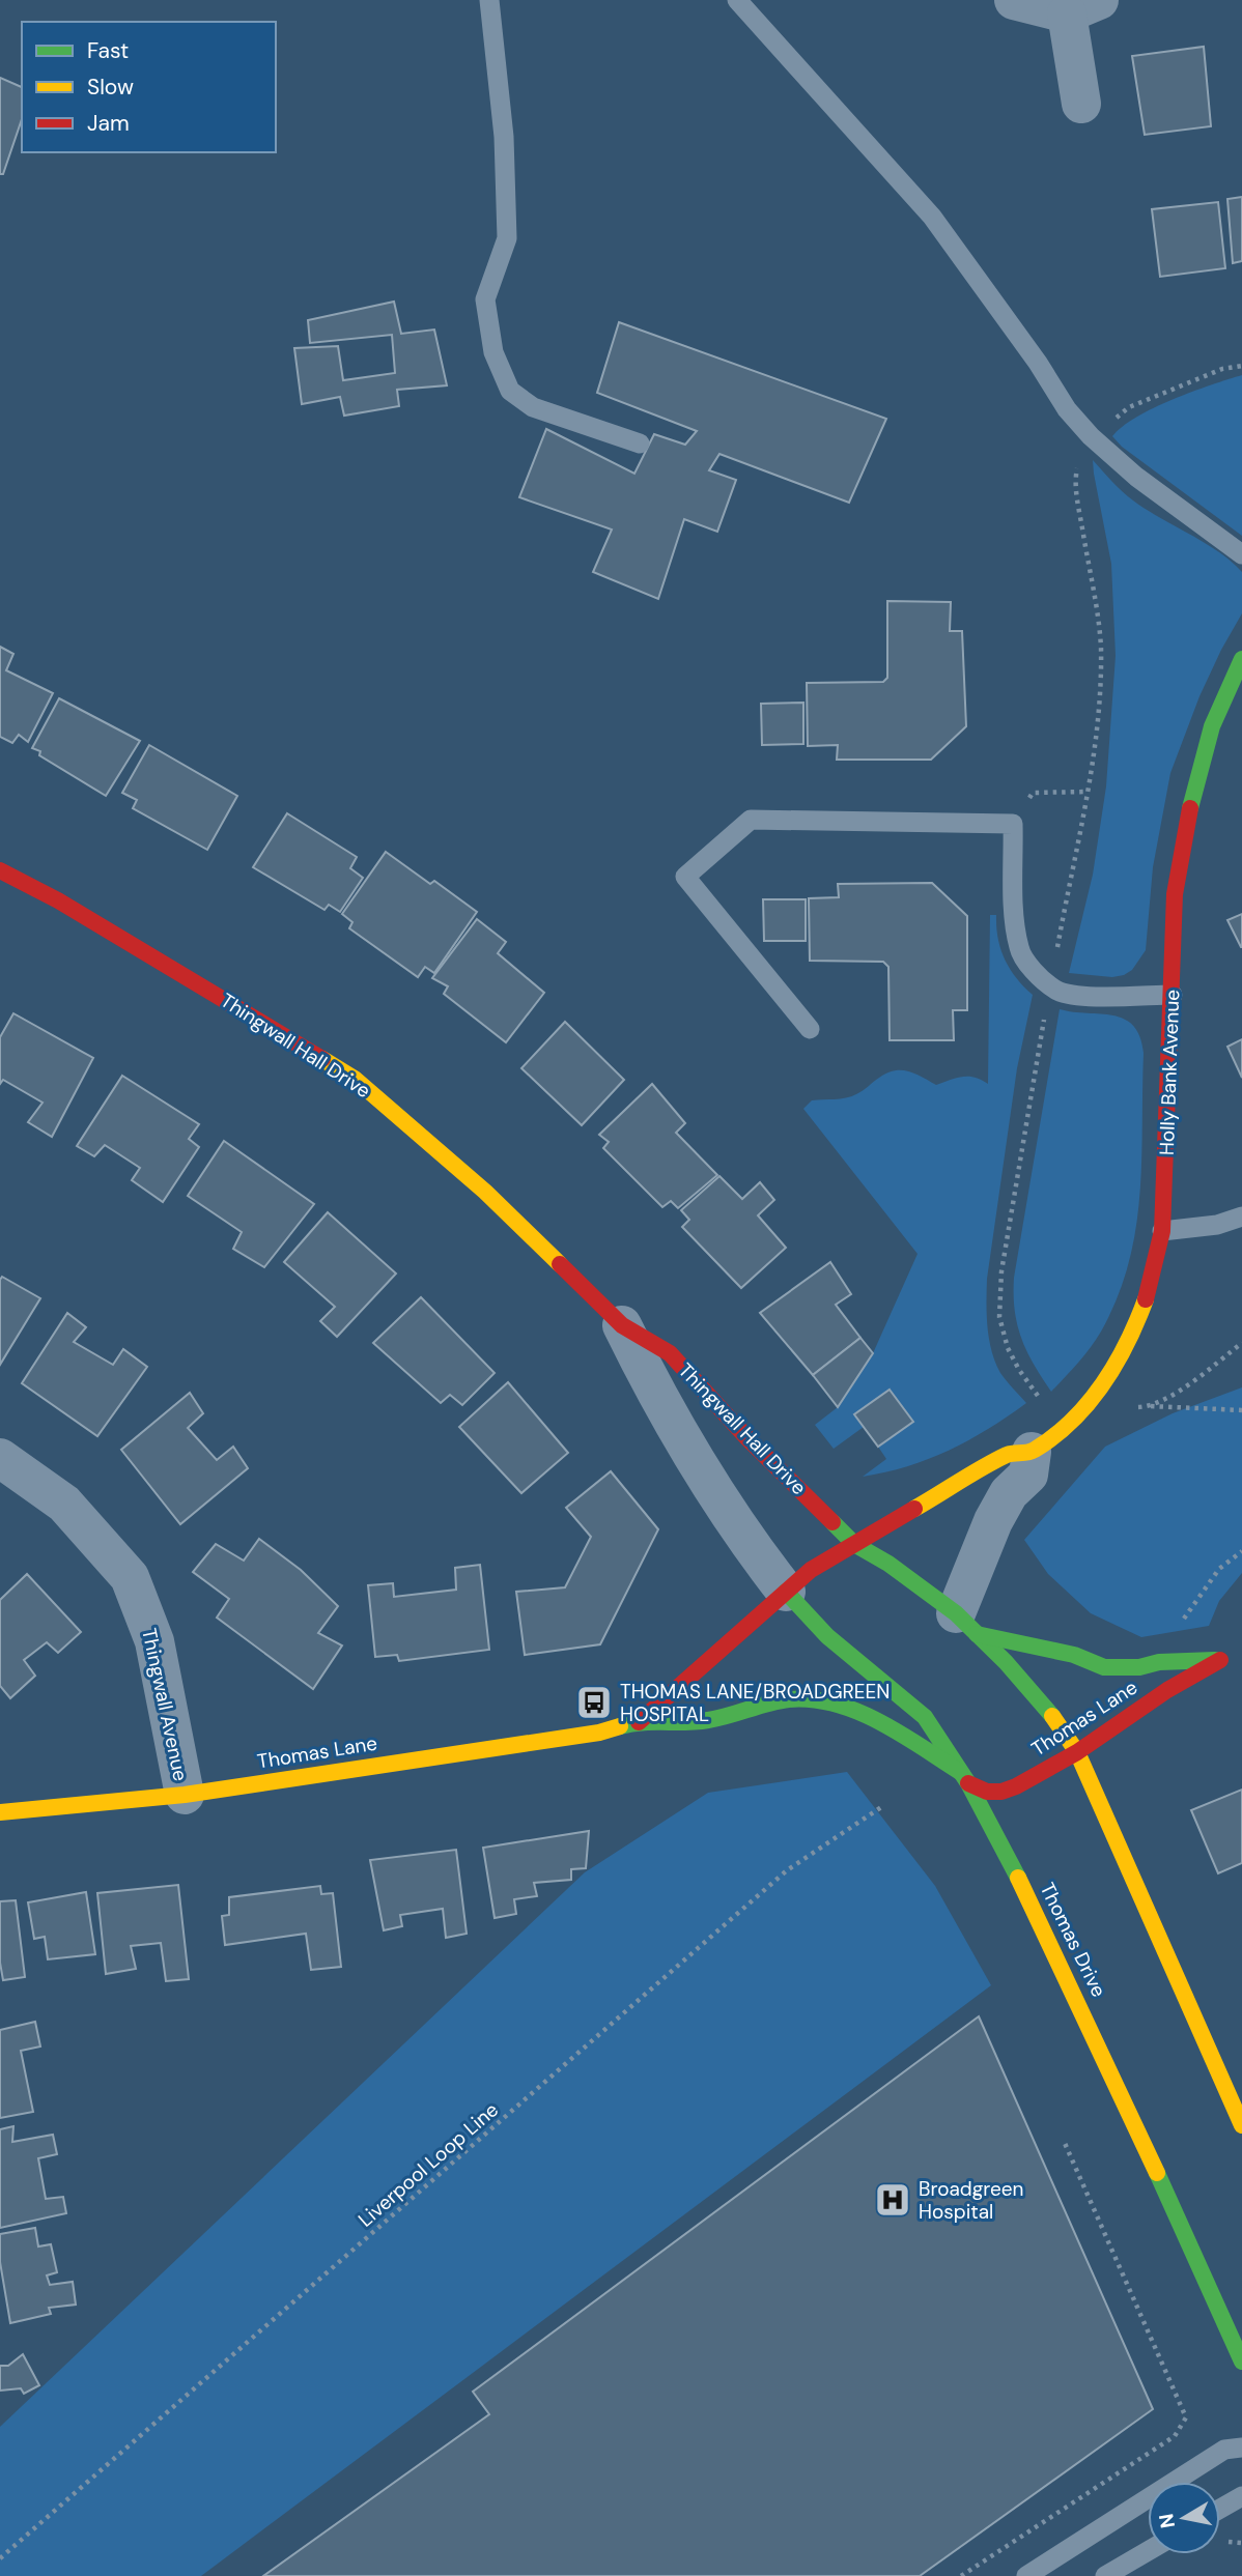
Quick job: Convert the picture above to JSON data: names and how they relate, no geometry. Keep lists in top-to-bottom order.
{
  "streets": {
    "street": [
      "Thingwall Hall Drive",
      "Holly Bank Avenue",
      "Thingwall Avenue",
      "Thomas Lane",
      "Thomas Drive"
    ],
    "path": ["Liverpool Loop Line"]
  },
  "crossings": [
    ["Thingwall Hall Drive", "Holly Bank Avenue"],
    ["Thingwall Hall Drive", "Thomas Lane"],
    ["Thingwall Hall Drive", "Thomas Drive"],
    ["Holly Bank Avenue", "Thomas Lane"],
    ["Thingwall Avenue", "Thomas Lane"],
    ["Thomas Lane", "Thomas Drive"]
  ],
  "places": {
    "bus stop": ["THOMAS LANE/BROADGREEN HOSPITAL"],
    "hospital": ["Broadgreen Hospital"]
  },
  "legend": ["Fast", "Slow", "Jam"],
  "north": "left"
}
